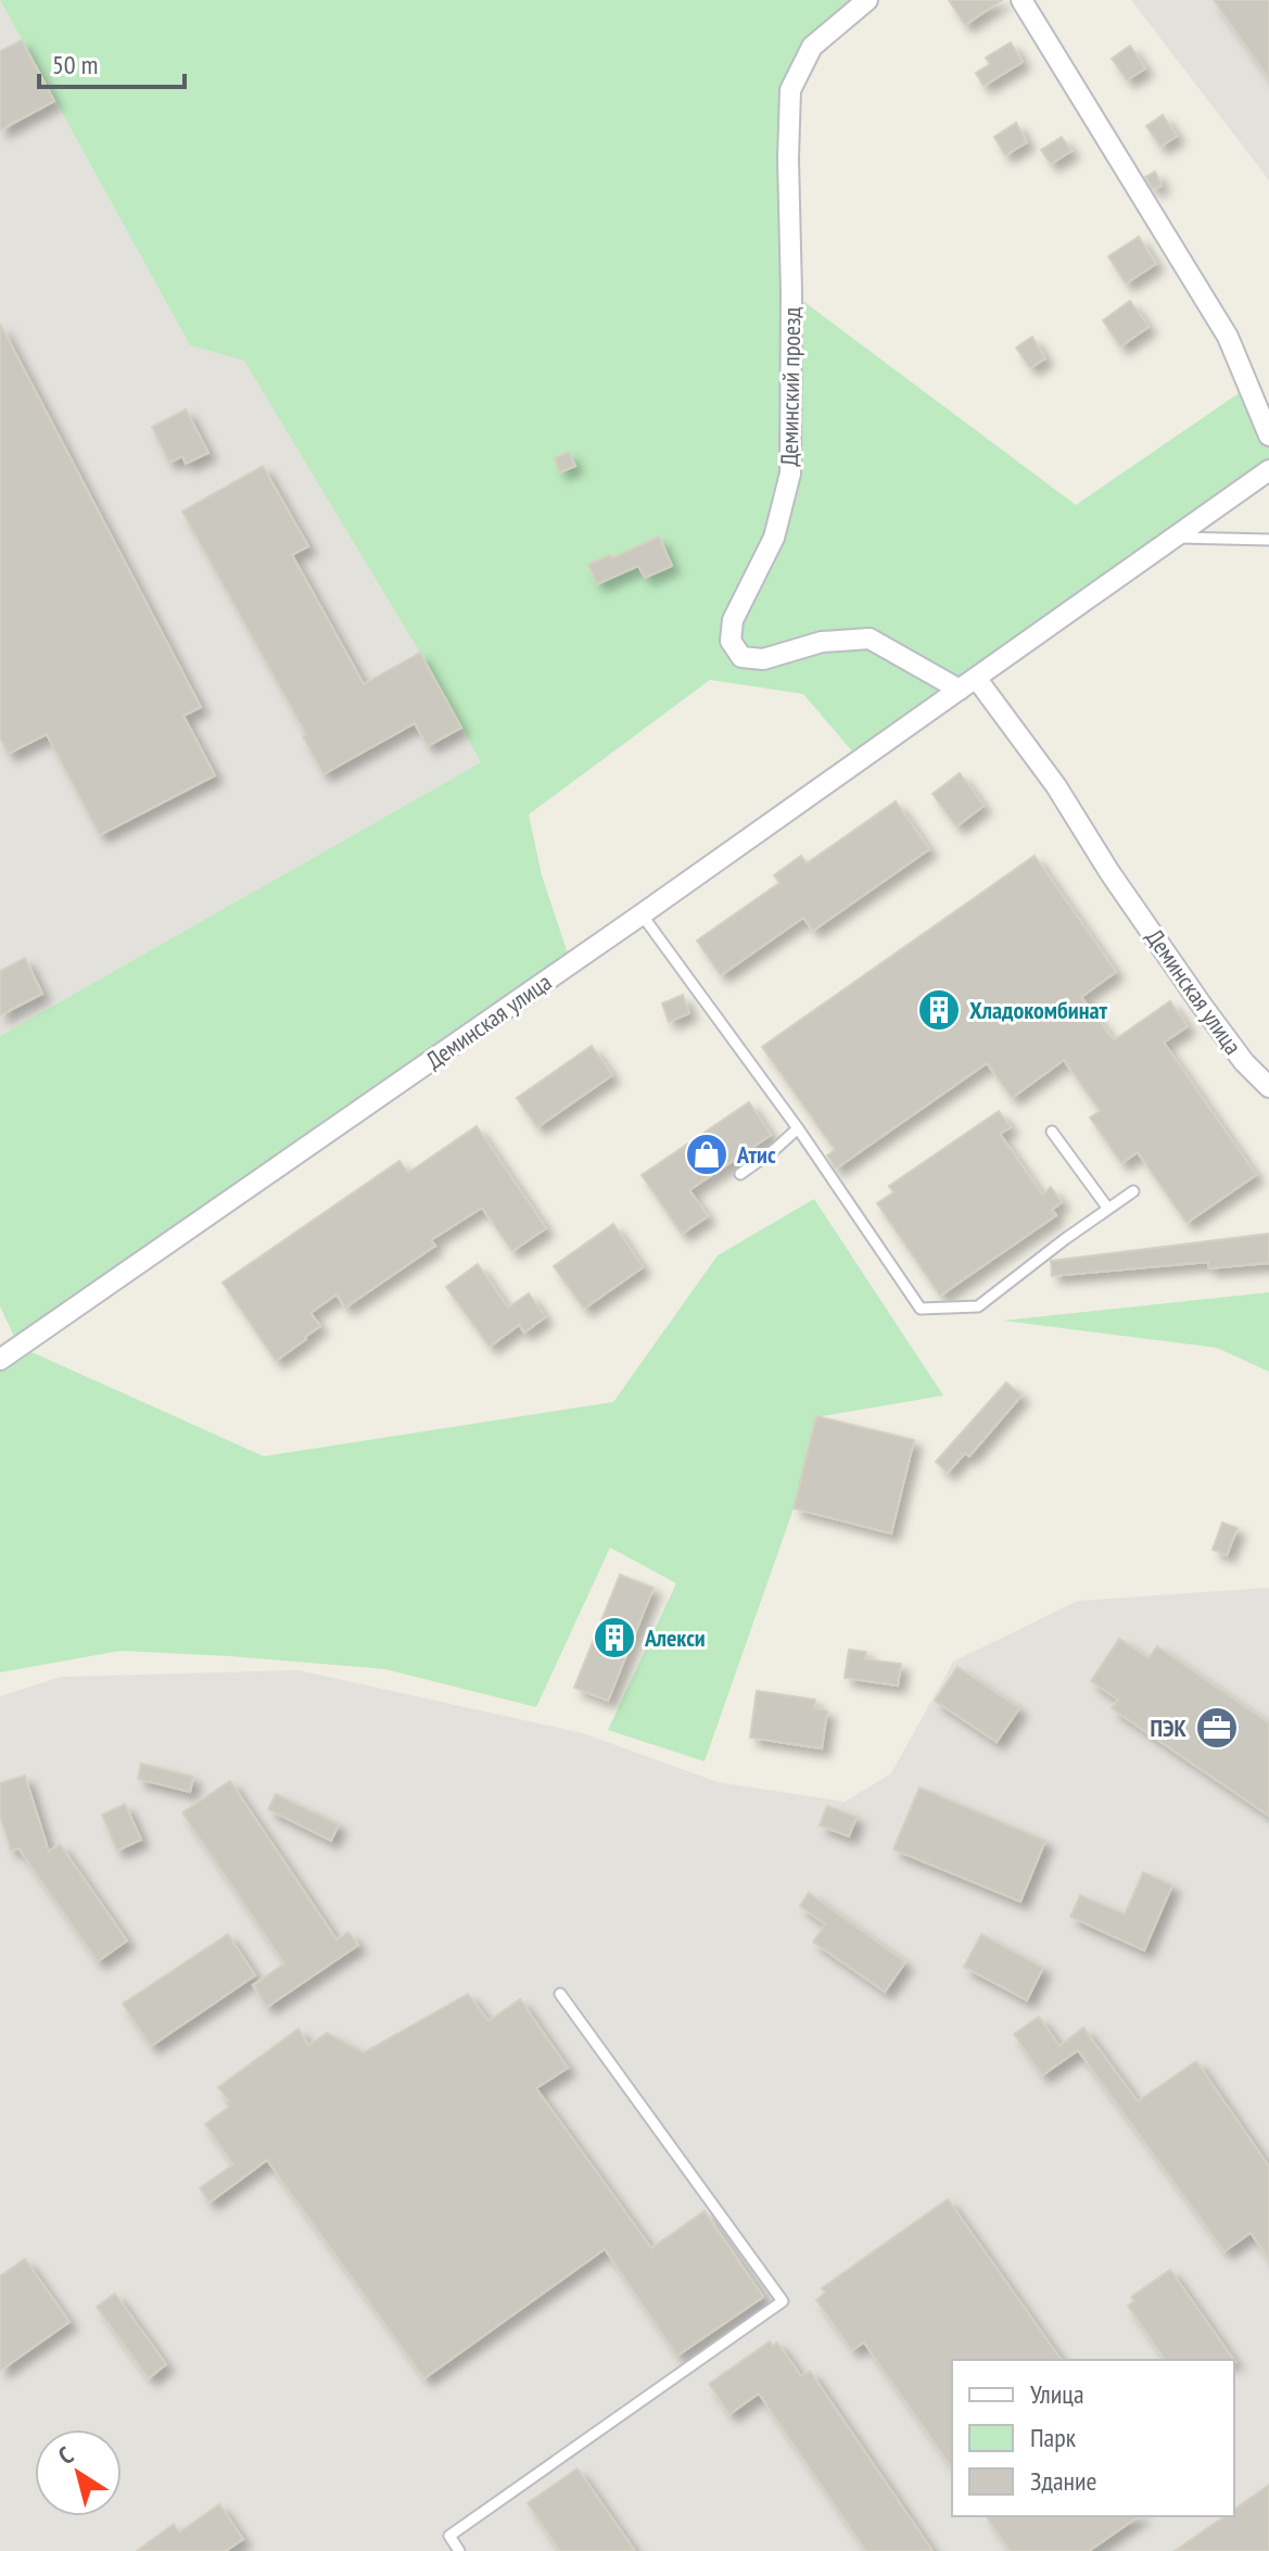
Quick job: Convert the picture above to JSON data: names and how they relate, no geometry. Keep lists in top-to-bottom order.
{
  "streets": {
    "street": ["Деминский проезд", "Деминская улица"]
  },
  "crossings": [
    ["Деминский проезд", "Деминская улица"]
  ],
  "places": {
    "building": ["Хладокомбинат", "Алекси"],
    "shop": ["Атис"],
    "office": ["ПЭК"]
  },
  "legend": ["Улица", "Парк", "Здание"],
  "scale_bar": "50 m",
  "north": "top left"
}
